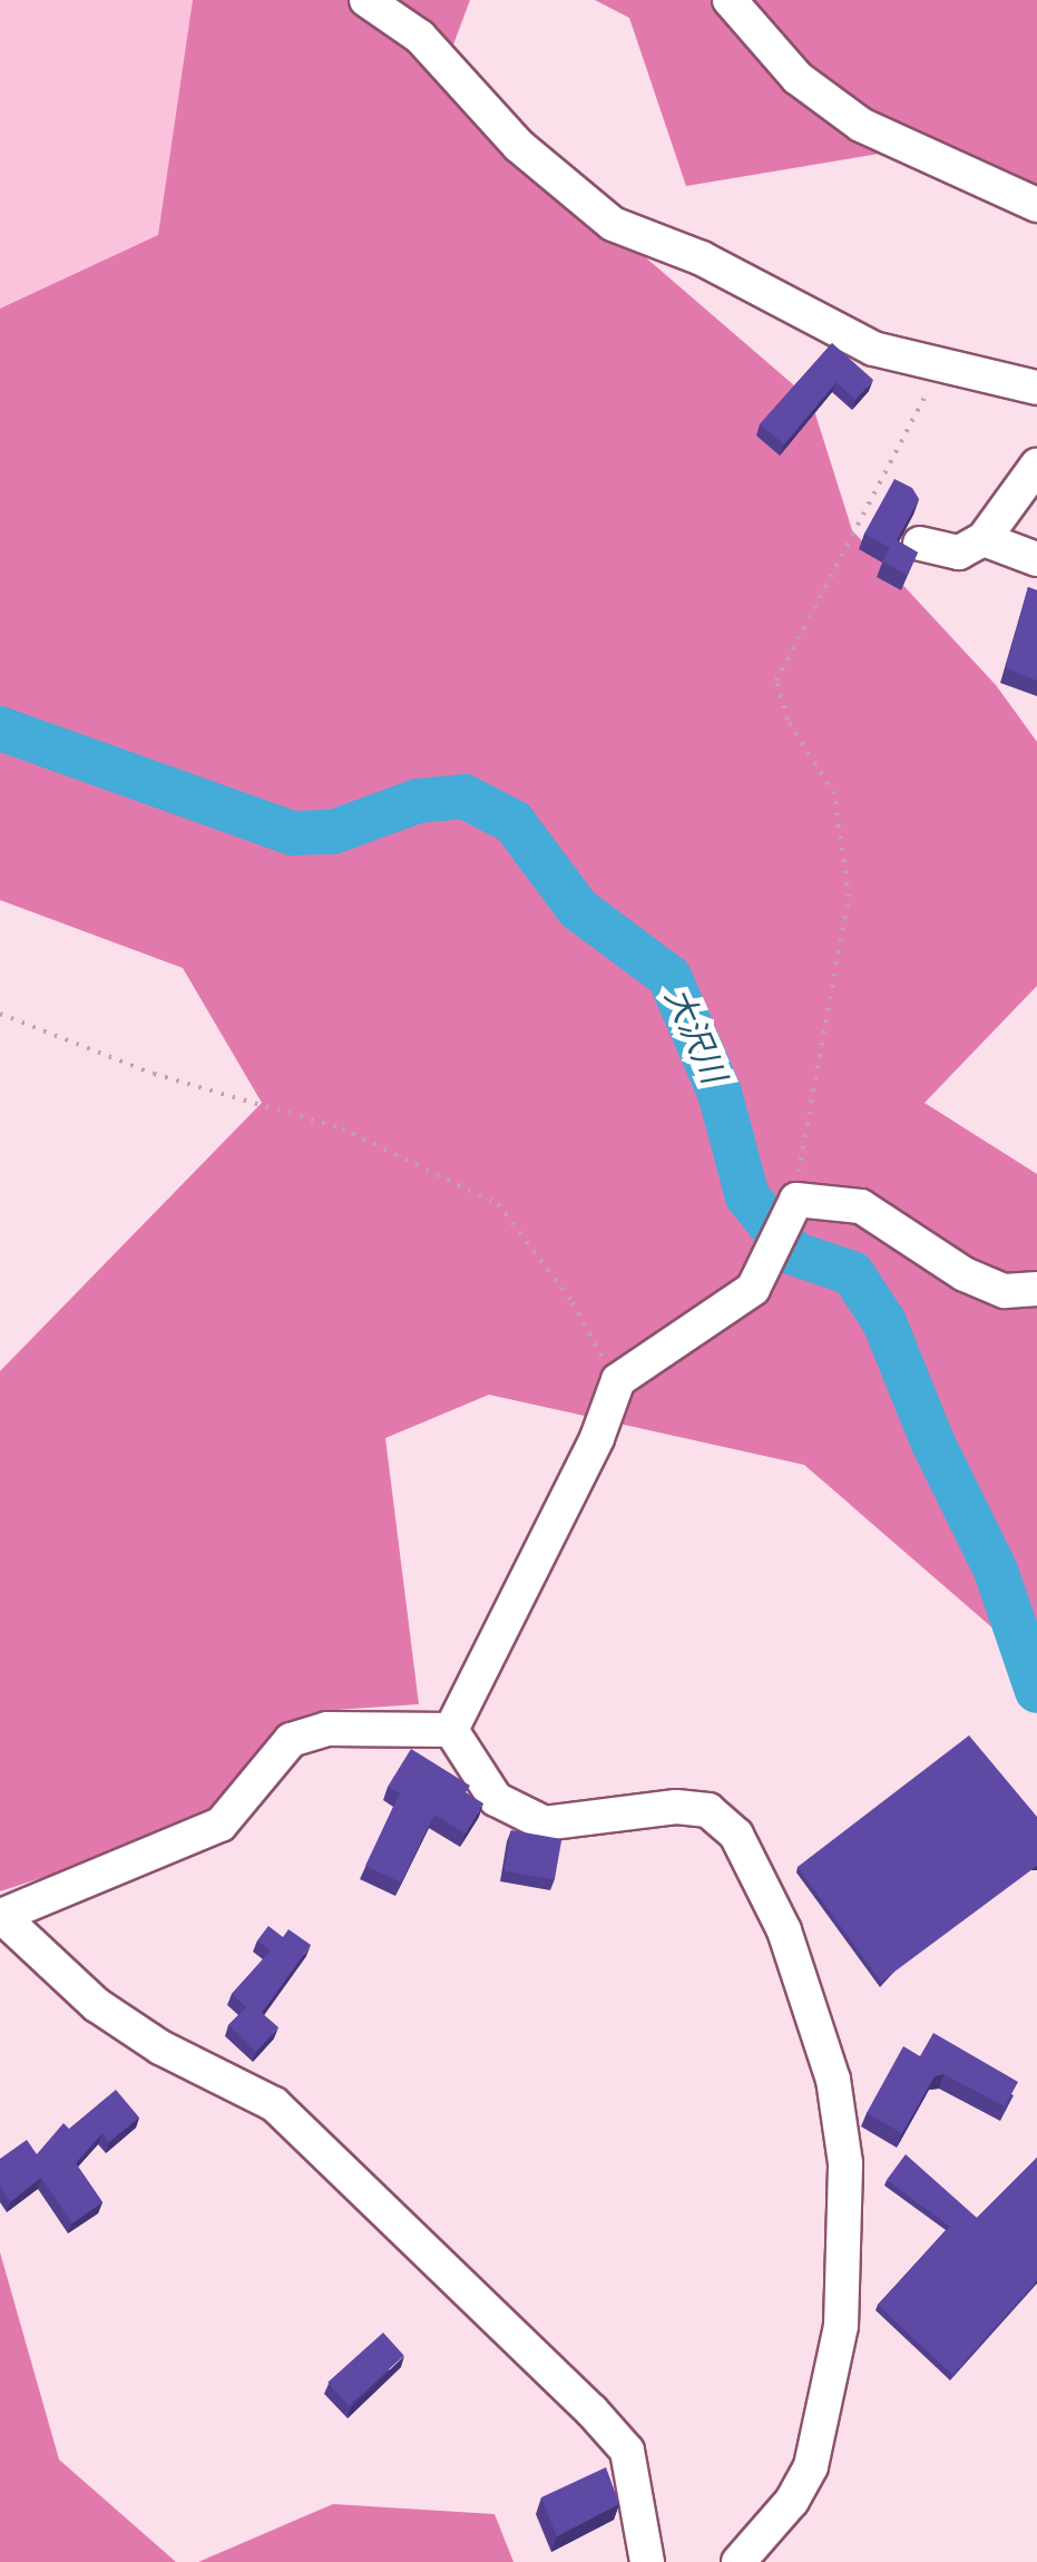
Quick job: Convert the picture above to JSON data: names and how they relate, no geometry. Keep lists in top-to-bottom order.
{
  "water": ["大沢川"]
}
